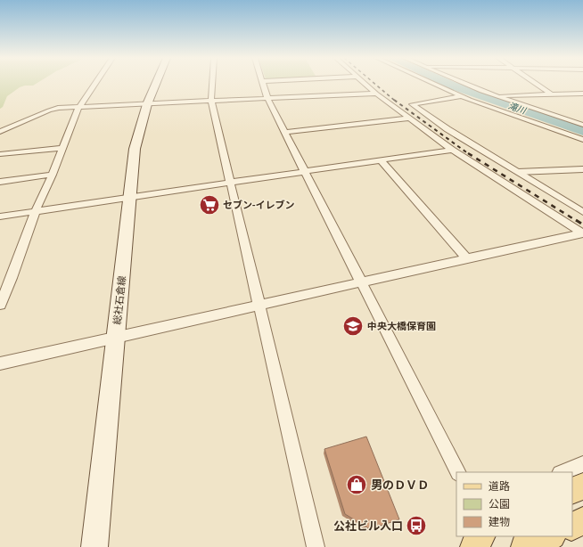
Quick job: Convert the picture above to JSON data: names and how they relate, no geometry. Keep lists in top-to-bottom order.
{
  "streets": {
    "main road": ["総社石倉線"]
  },
  "water": ["滝川"],
  "places": {
    "supermarket": ["セブン-イレブン"],
    "school or university": ["中央大橋保育園"],
    "shop": ["男のＤＶＤ"],
    "bus stop": ["公社ビル入口"]
  },
  "legend": ["道路", "公園", "建物"]
}
